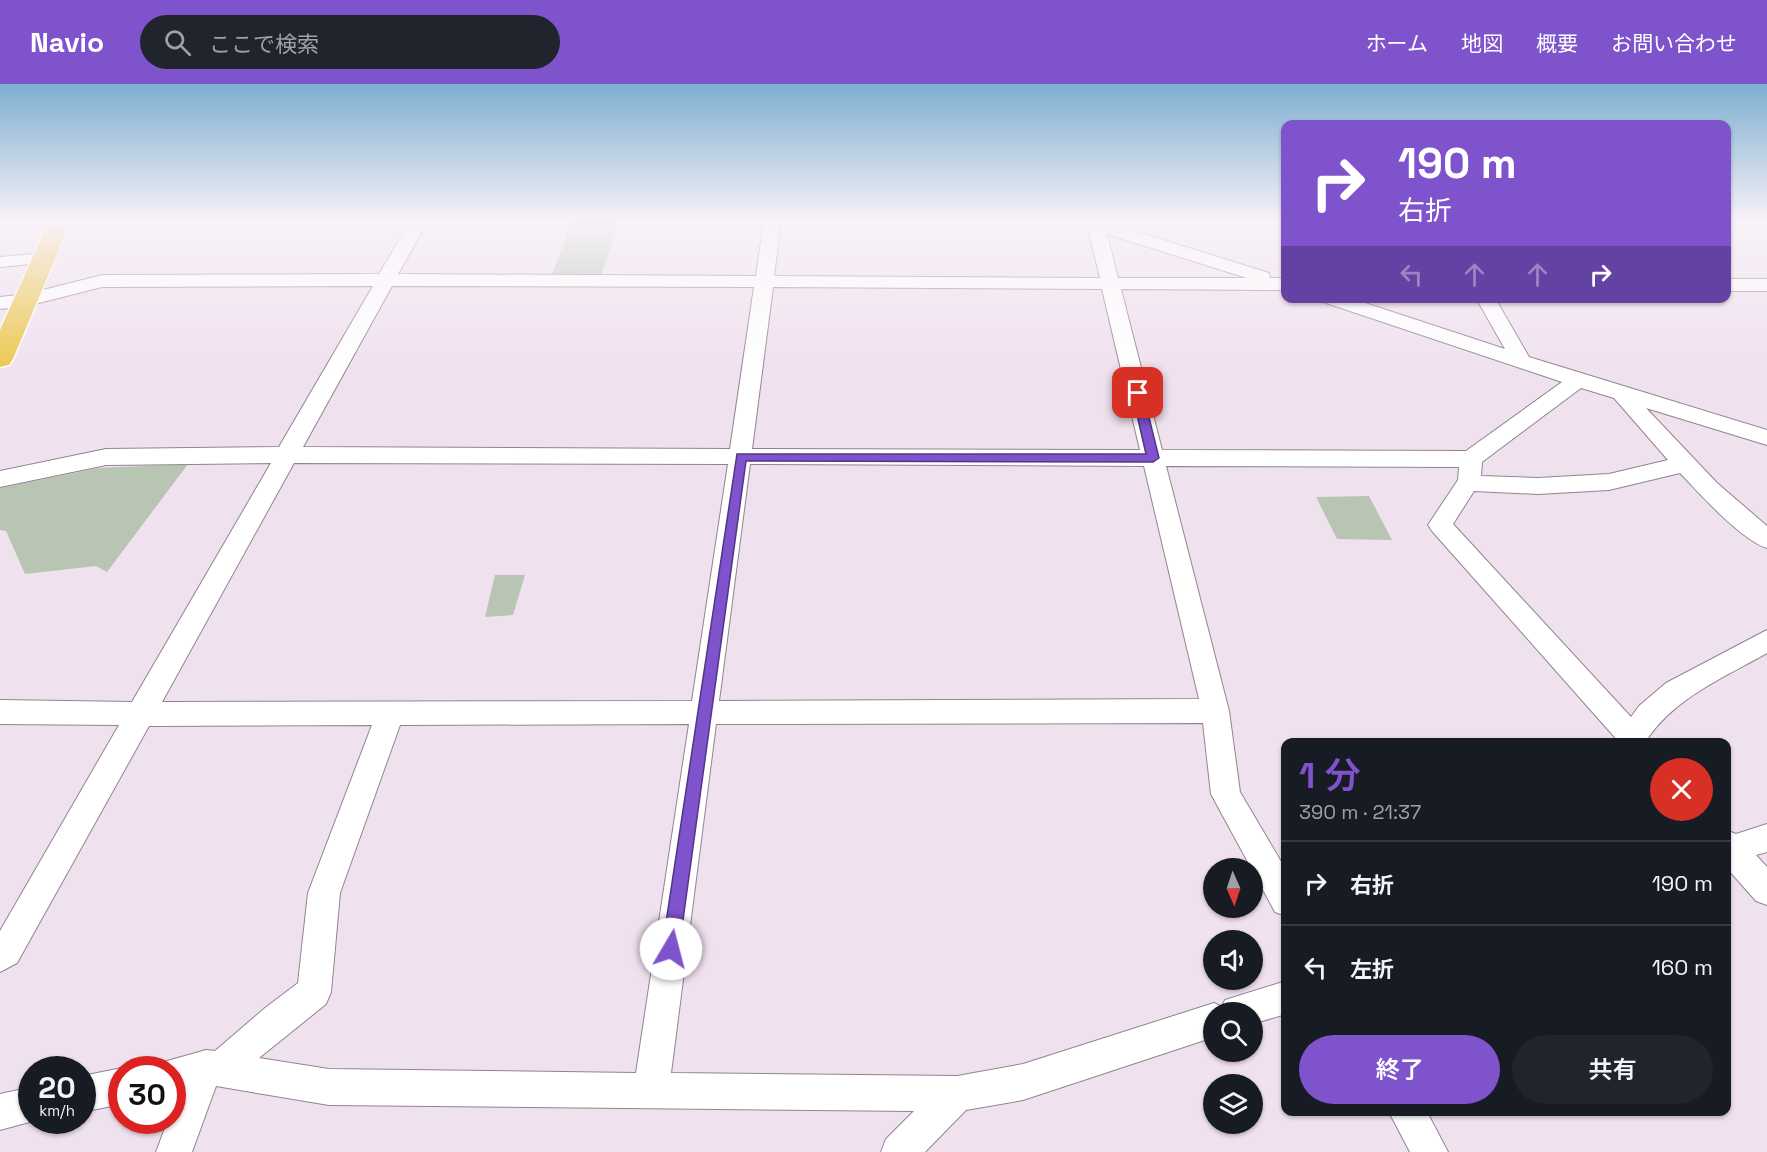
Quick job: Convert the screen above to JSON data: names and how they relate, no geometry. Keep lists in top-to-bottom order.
{
  "north": "bottom",
  "page": {
    "header": "Navio",
    "search": "ここで検索",
    "nav": [
      "ホーム",
      "地図",
      "概要",
      "お問い合わせ"
    ],
    "turn": ["190 m", "右折"],
    "heading": ["1 分", "390 m · 21:37"],
    "list": [
      {
        "name": "右折",
        "value": "190 m"
      },
      {
        "name": "左折",
        "value": "160 m"
      }
    ],
    "buttons": ["終了", "共有"],
    "speed": "20 km/h",
    "limit": "30"
  }
}
